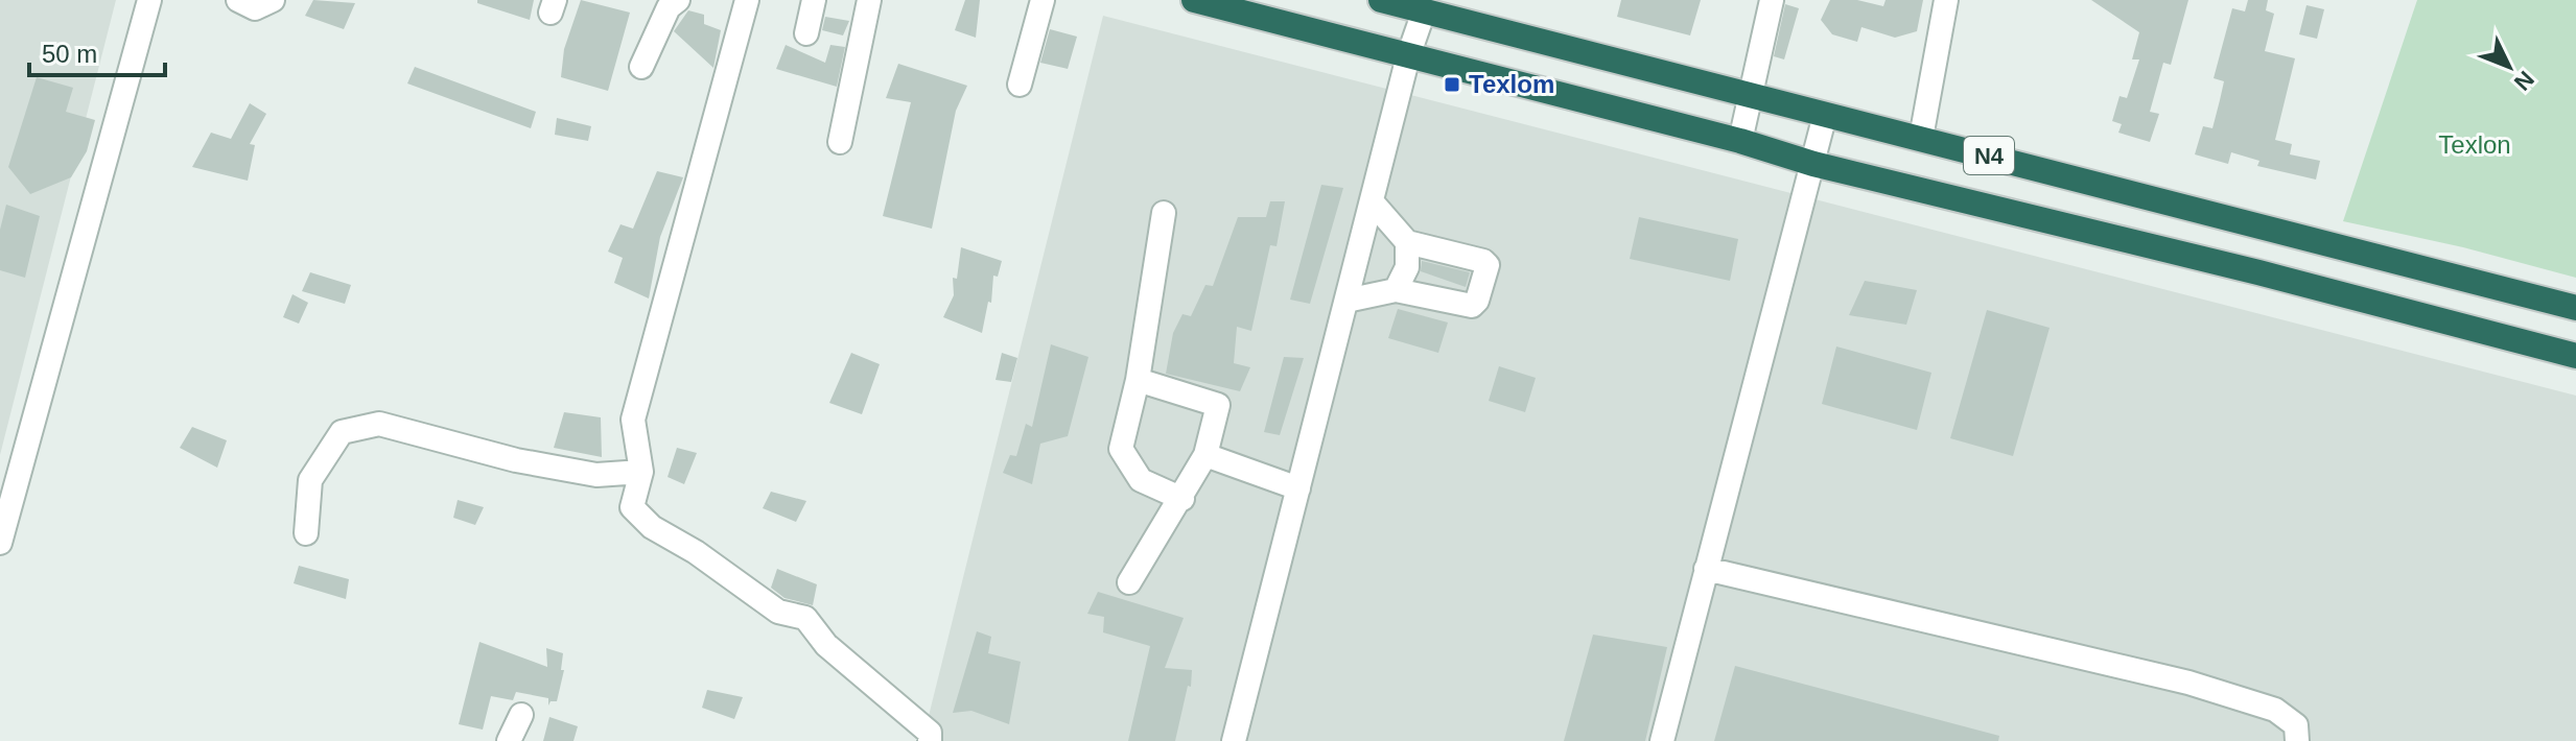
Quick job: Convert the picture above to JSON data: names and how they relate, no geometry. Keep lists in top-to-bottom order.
{
  "streets": {
    "highway": ["N4"]
  },
  "parks": ["Texlon"],
  "places": {
    "transit": ["Texlom"]
  },
  "scale_bar": "50 m",
  "north": "bottom right"
}
